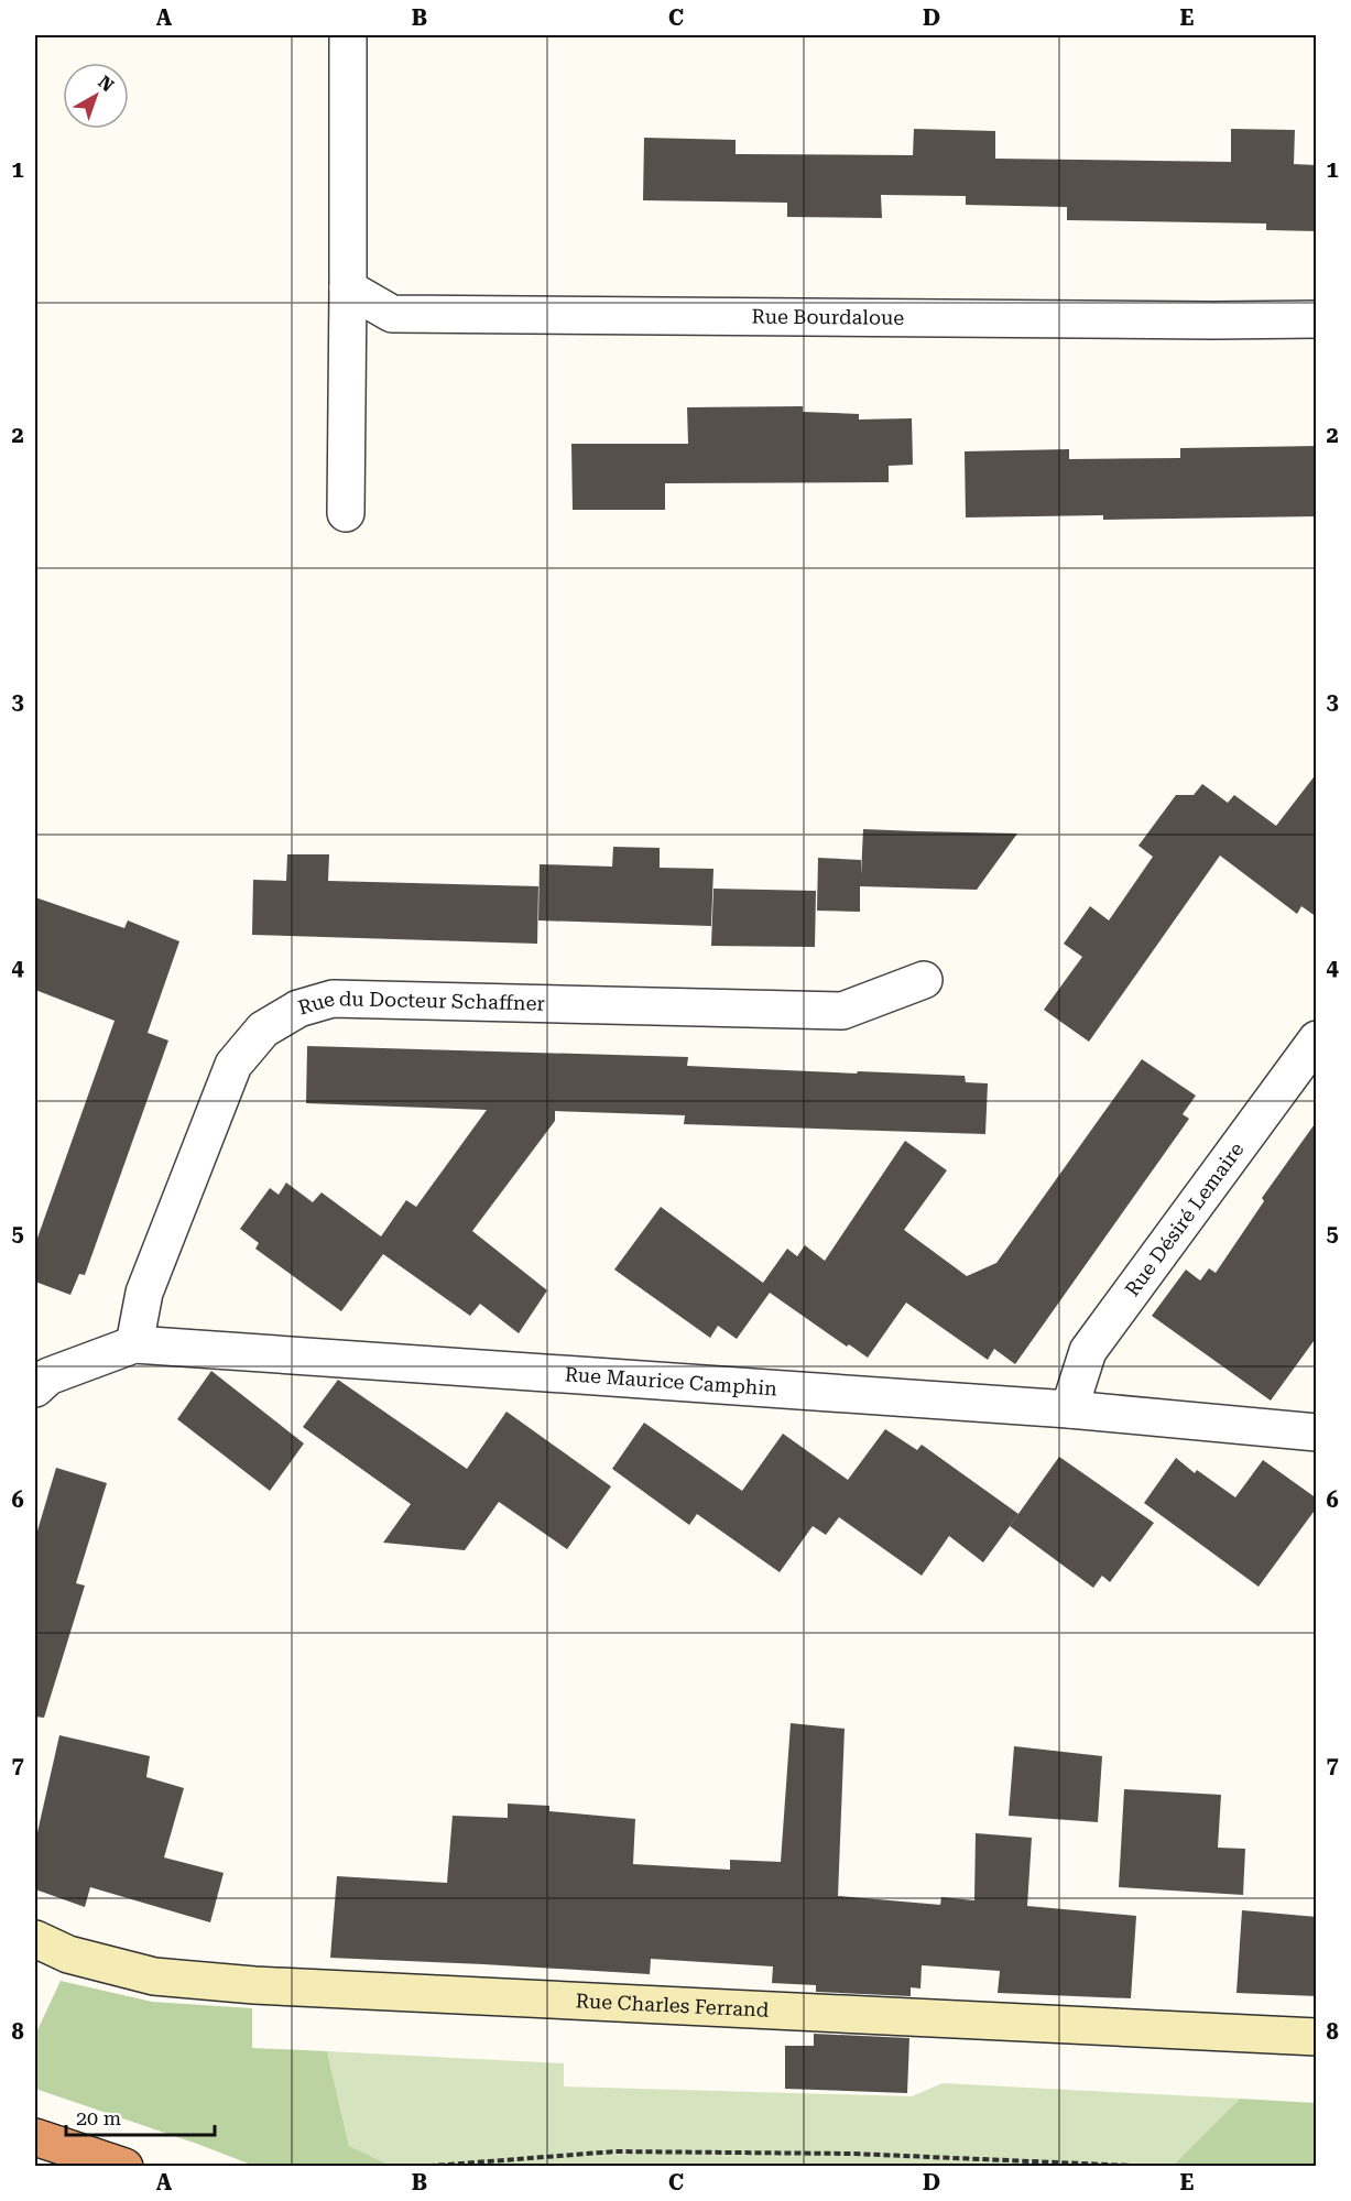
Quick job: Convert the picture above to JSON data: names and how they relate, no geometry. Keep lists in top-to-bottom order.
{
  "streets": {
    "street": [
      "Rue Bourdaloue",
      "Rue du Docteur Schaffner",
      "Rue Désiré Lemaire",
      "Rue Maurice Camphin",
      "Rue Charles Ferrand"
    ]
  },
  "crossings": [
    ["Rue du Docteur Schaffner", "Rue Maurice Camphin"],
    ["Rue Désiré Lemaire", "Rue Maurice Camphin"]
  ],
  "scale_bar": "20 m",
  "north": "top right",
  "grid": {
    "columns": [
      "A",
      "B",
      "C",
      "D",
      "E"
    ],
    "rows": [
      "1",
      "2",
      "3",
      "4",
      "5",
      "6",
      "7",
      "8"
    ]
  }
}
